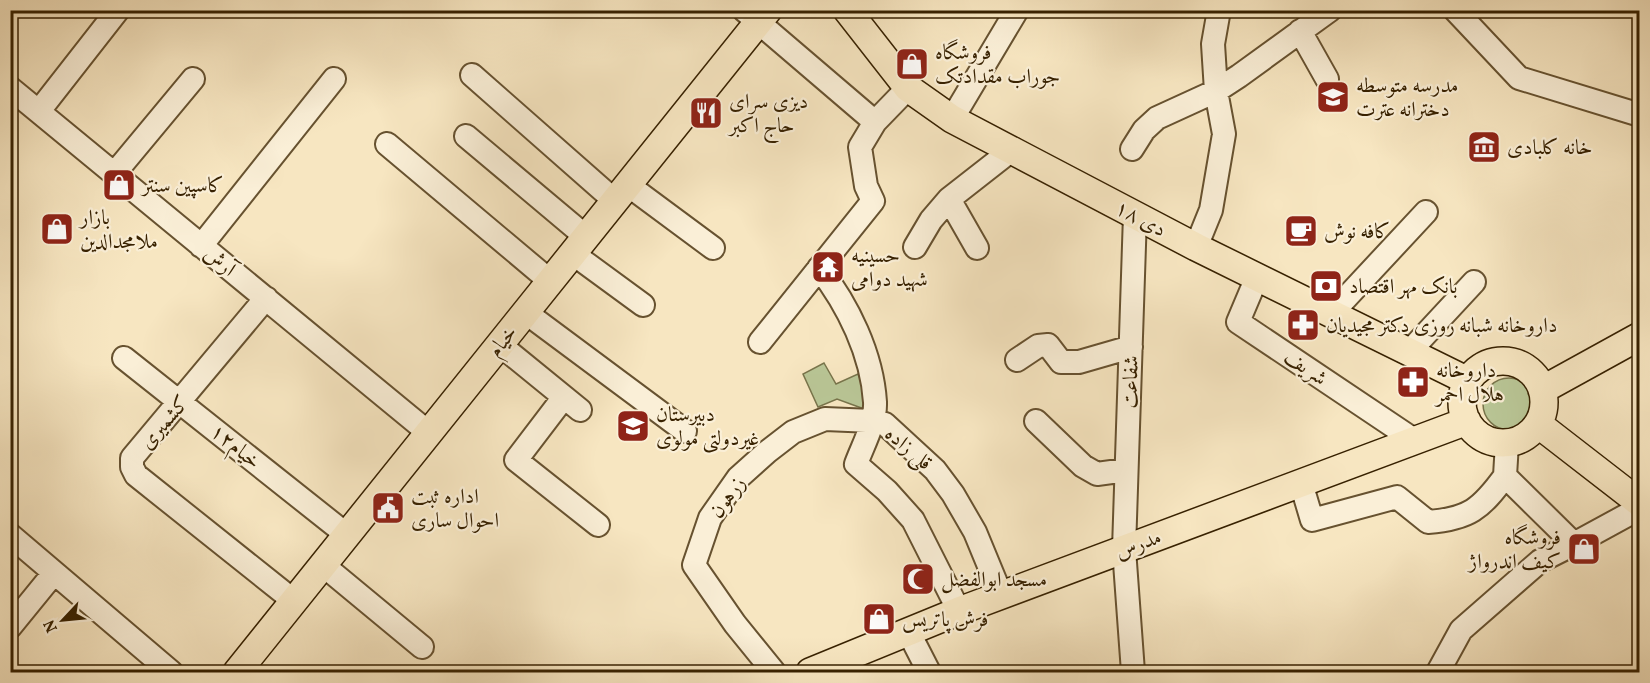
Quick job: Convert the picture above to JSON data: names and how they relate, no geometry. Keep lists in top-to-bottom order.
{
  "streets": {
    "main road": ["۱۸ دی", "خیام", "مدرس"],
    "street": [
      "آرش",
      "شریف",
      "شفاعت",
      "کشمیری",
      "خیام۱۲",
      "قلی زاده",
      "زرهون"
    ]
  },
  "crossings": [
    ["۱۸ دی", "شریف"],
    ["۱۸ دی", "شفاعت"],
    ["۱۸ دی", "مدرس"],
    ["آرش", "خیام"],
    ["آرش", "کشمیری"],
    ["خیام", "کشمیری"],
    ["خیام", "خیام۱۲"],
    ["شریف", "مدرس"],
    ["شفاعت", "مدرس"],
    ["کشمیری", "خیام۱۲"],
    ["قلی زاده", "زرهون"],
    ["قلی زاده", "مدرس"]
  ],
  "places": {
    "shop": [
      "فروشگاه جوراب مقدادتک",
      "کاسپین سنتر",
      "بازار ملامجدالدین",
      "فروشگاه کیف اندرواژ",
      "فرش پاتریس"
    ],
    "school or university": ["مدرسه متوسطه دخترانه عترت", "دبیرستان غیردولتی مولوی"],
    "restaurant": ["دیزی سرای حاج اکبر"],
    "museum": ["خانه کلبادی"],
    "cafe": ["کافه نوش"],
    "temple": ["حسینیه شهید دوامی"],
    "bank": ["بانک مهر اقتصاد"],
    "pharmacy": ["داروخانه شبانه روزی دکتر مجیدیان", "داروخانه هلال احمر"],
    "public building": ["اداره ثبت احوال ساری"],
    "mosque": ["مسجد ابوالفضل"]
  },
  "north": "bottom left"
}
